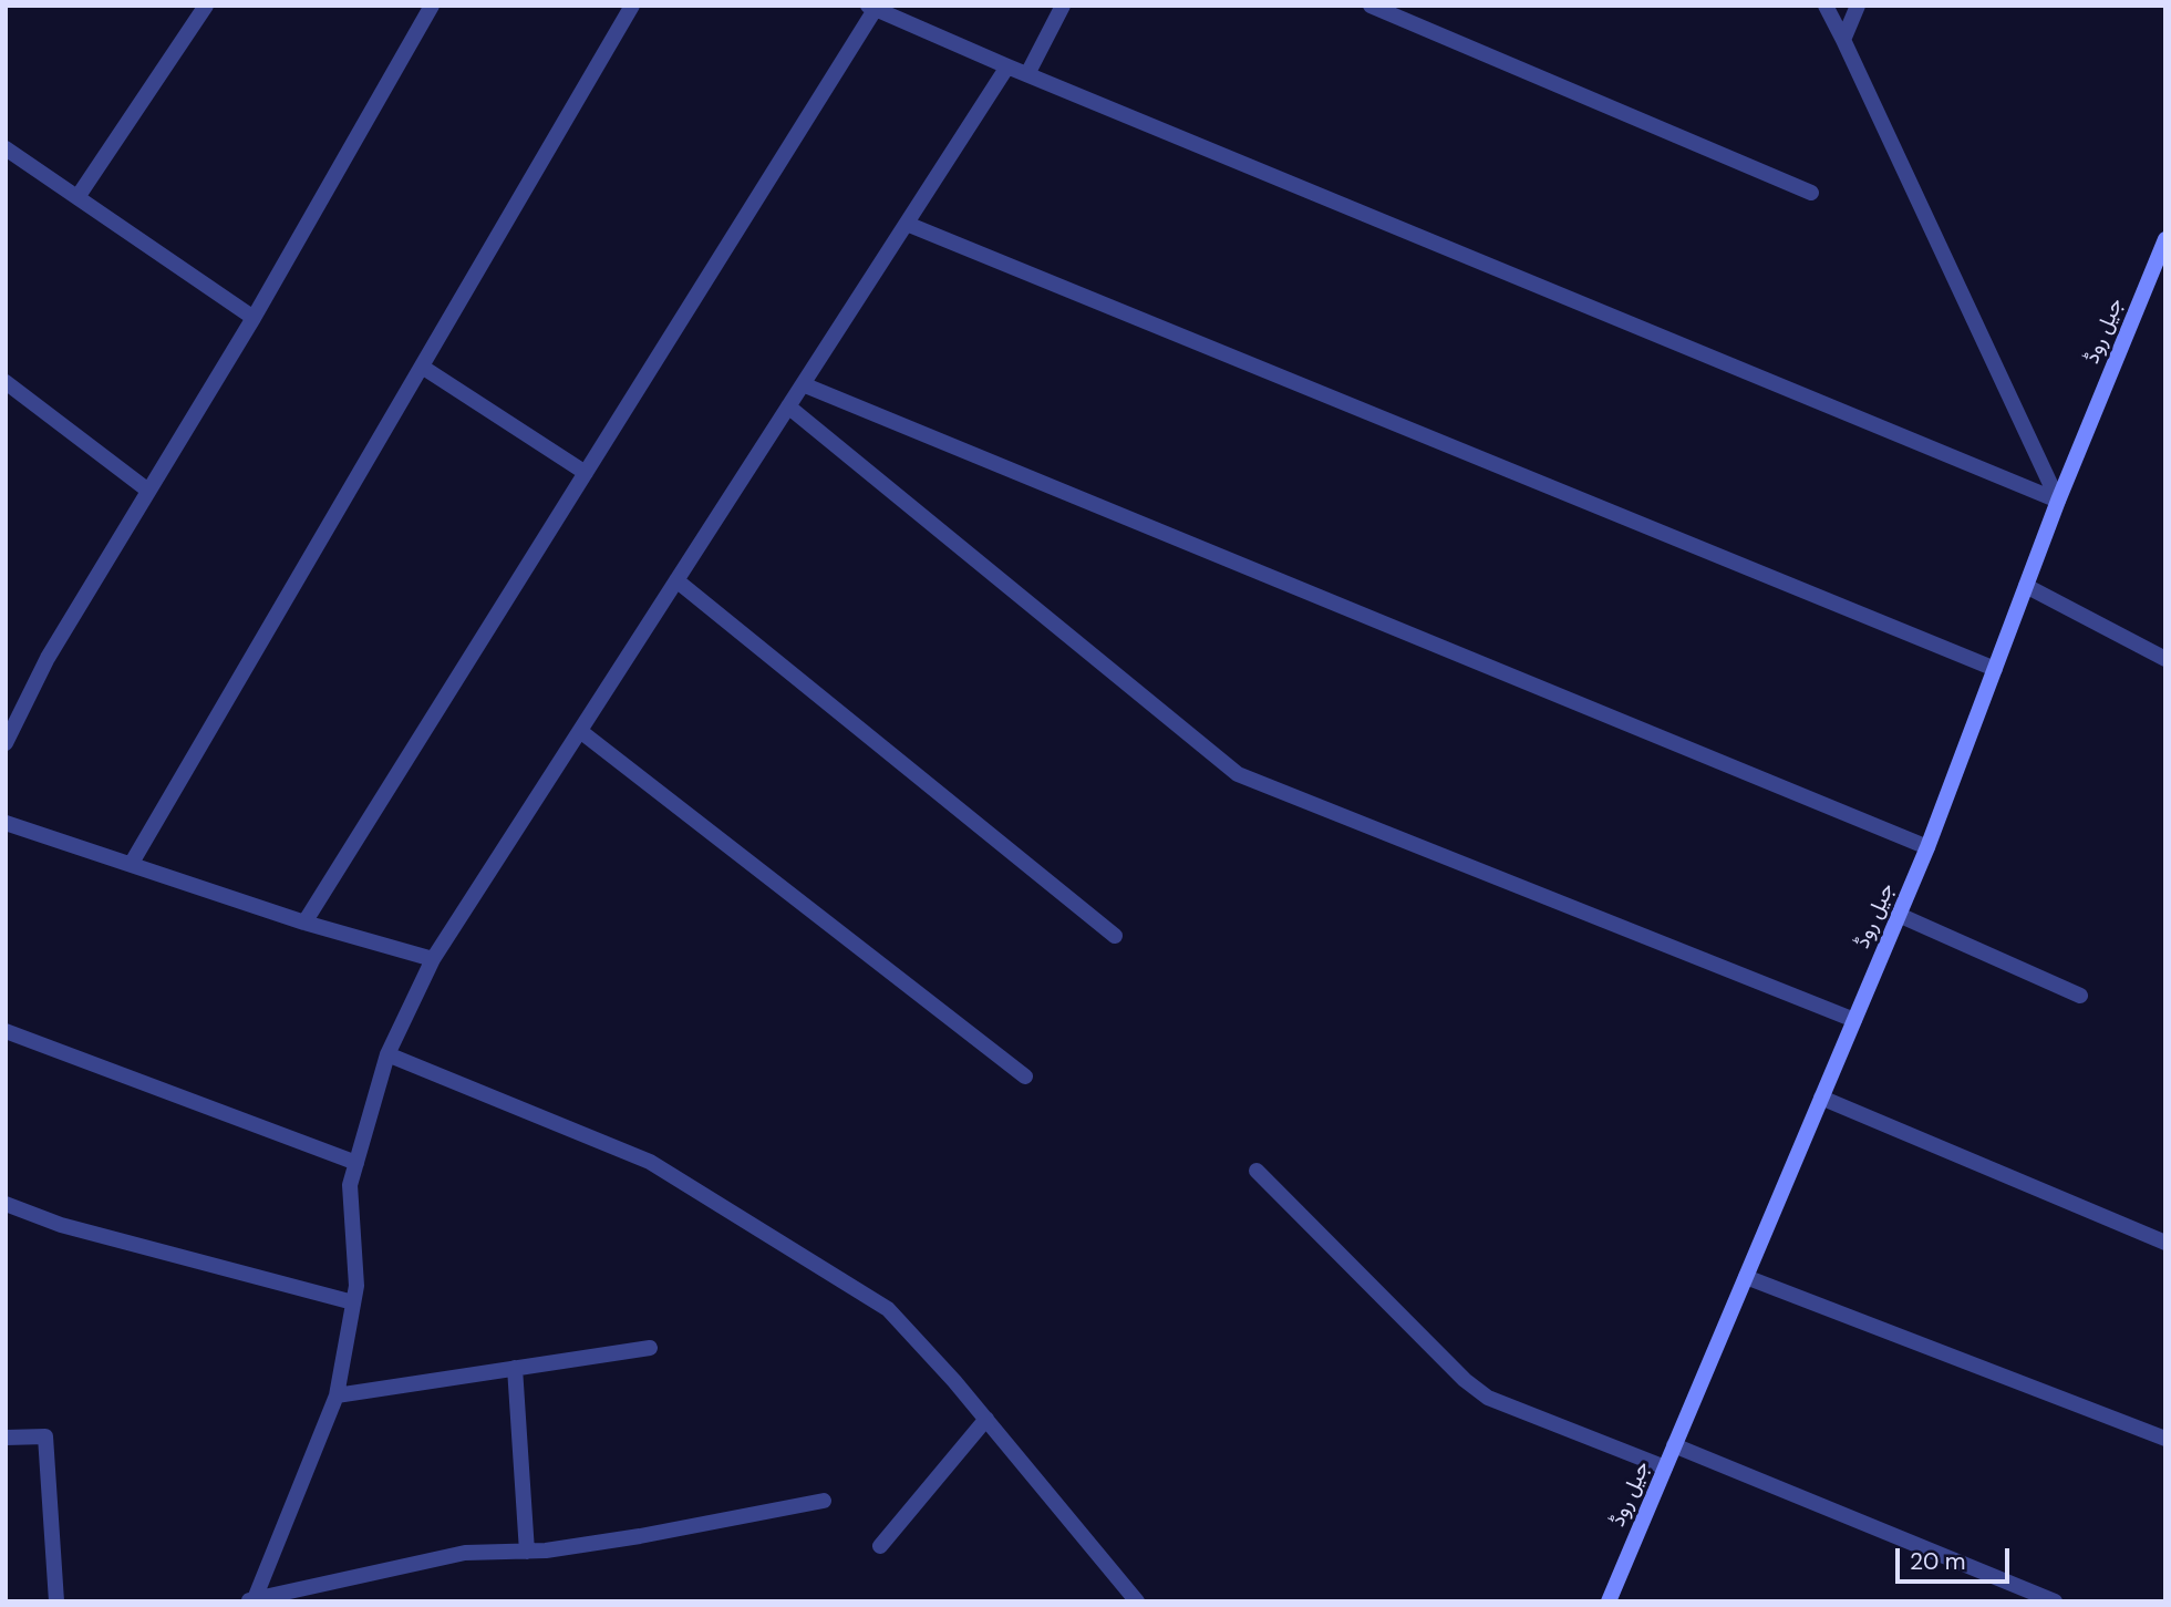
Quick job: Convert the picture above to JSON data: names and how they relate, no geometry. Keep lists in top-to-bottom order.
{
  "streets": {
    "main road": ["جیل روڈ"]
  },
  "scale_bar": "20 m"
}
